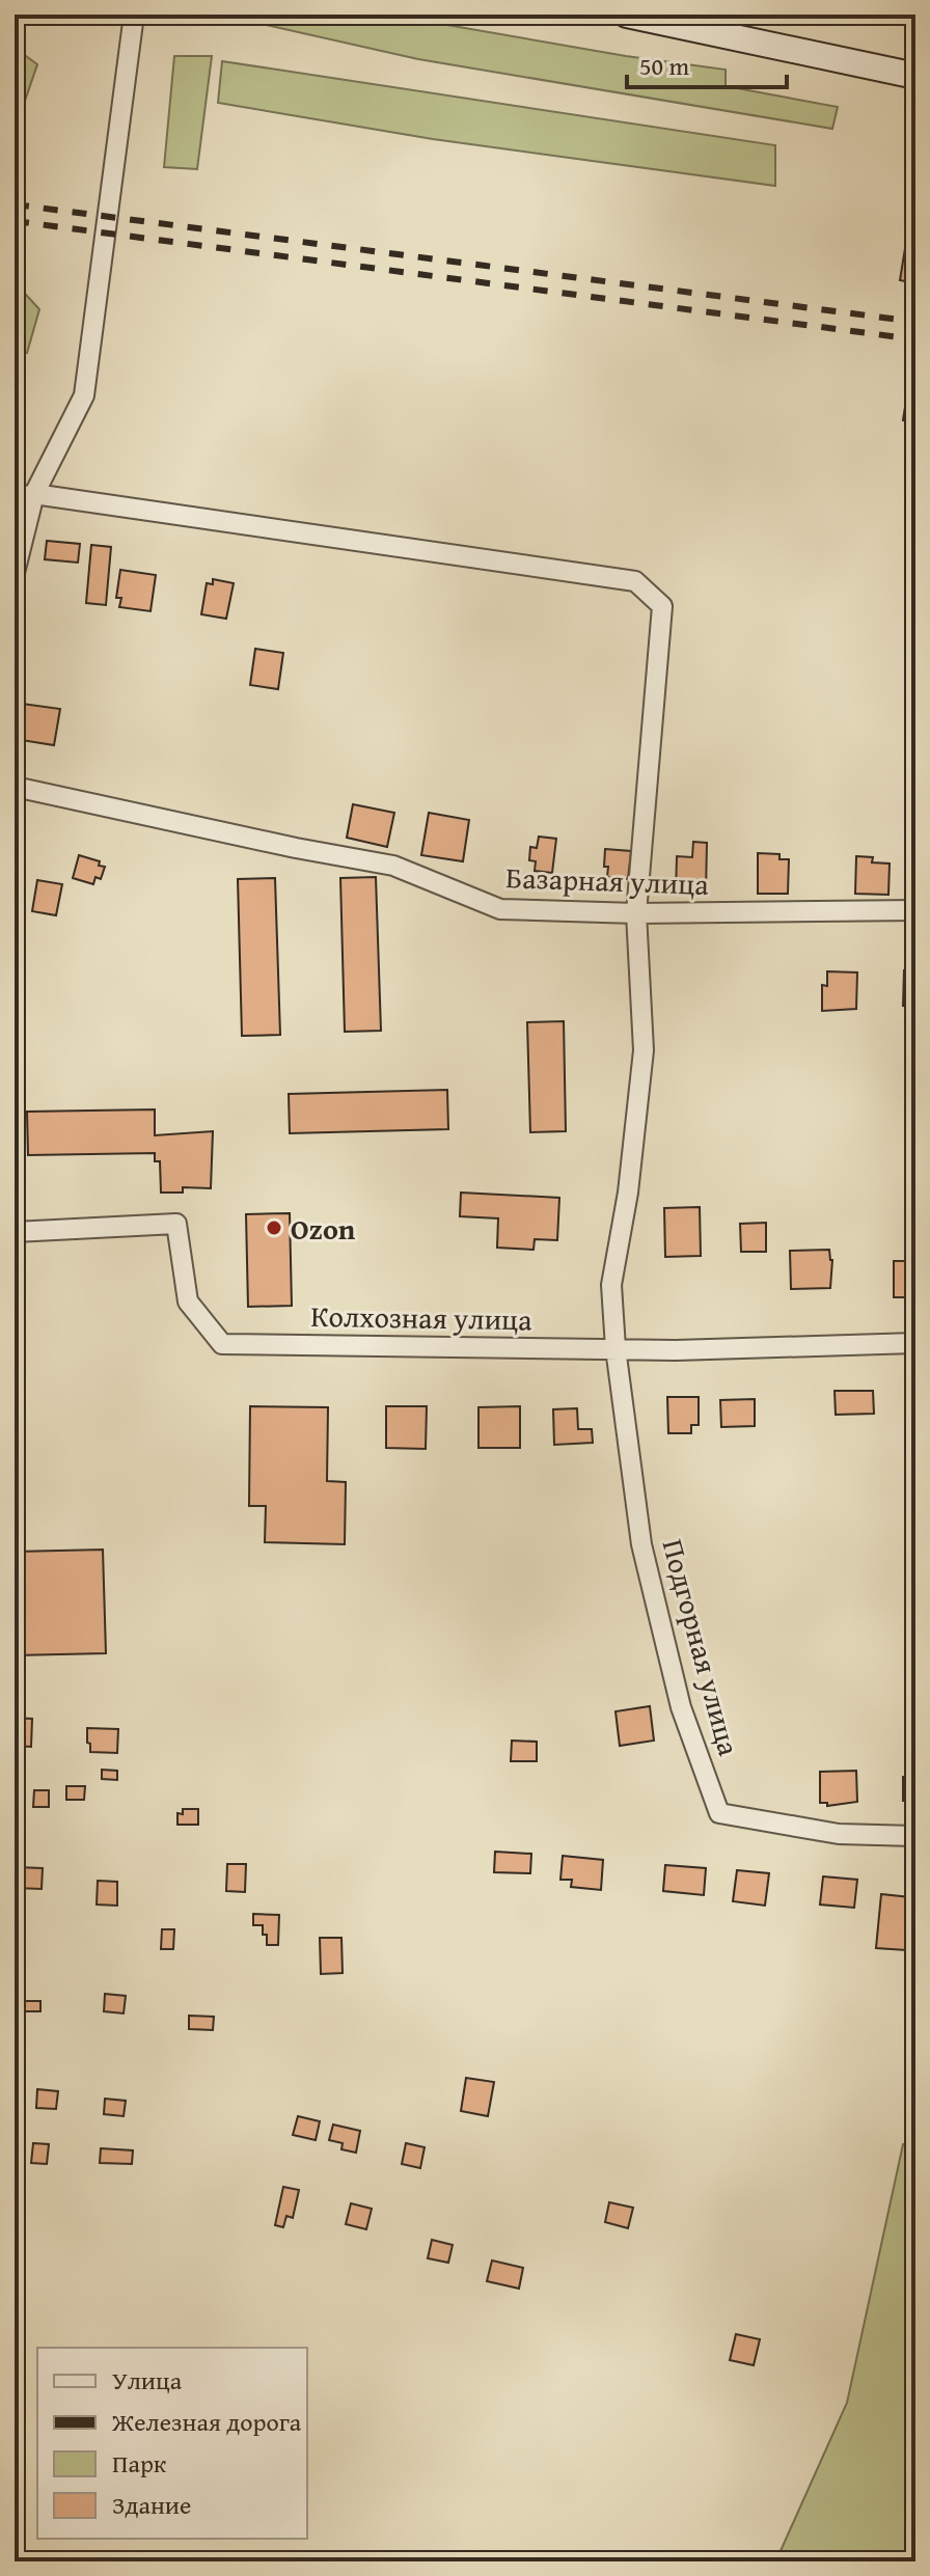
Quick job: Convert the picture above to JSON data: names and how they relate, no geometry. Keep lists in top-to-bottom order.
{
  "streets": {
    "street": ["Базарная улица", "Колхозная улица", "Подгорная улица"]
  },
  "crossings": [
    ["Колхозная улица", "Подгорная улица"]
  ],
  "places": ["Ozon"],
  "legend": [
    "Улица",
    "Железная дорога",
    "Парк",
    "Здание"
  ],
  "scale_bar": "50 m"
}
